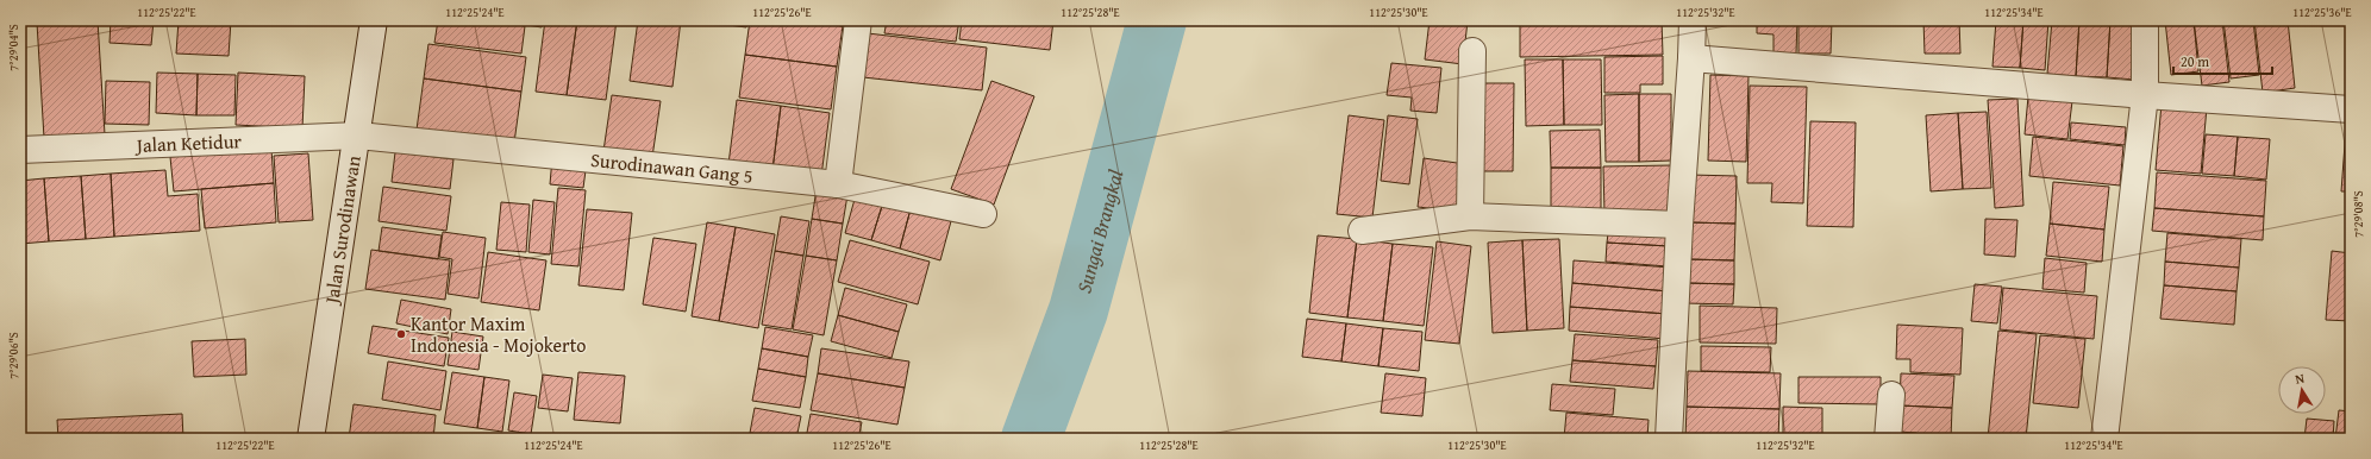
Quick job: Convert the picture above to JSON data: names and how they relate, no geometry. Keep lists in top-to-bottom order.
{
  "streets": {
    "street": ["Jalan Ketidur", "Surodinawan Gang 5", "Jalan Surodinawan"]
  },
  "crossings": [
    ["Jalan Ketidur", "Surodinawan Gang 5"],
    ["Jalan Ketidur", "Jalan Surodinawan"],
    ["Surodinawan Gang 5", "Jalan Surodinawan"]
  ],
  "water": ["Sungai Brangkal"],
  "places": ["Kantor Maxim Indonesia - Mojokerto"],
  "scale_bar": "20 m",
  "north": "top",
  "coordinates": [
    "112°25'22\"E",
    "112°25'24\"E",
    "112°25'26\"E",
    "112°25'28\"E",
    "112°25'30\"E",
    "112°25'32\"E",
    "112°25'34\"E",
    "112°25'36\"E",
    "7°29'04\"S",
    "7°29'08\"S",
    "7°29'06\"S"
  ]
}
